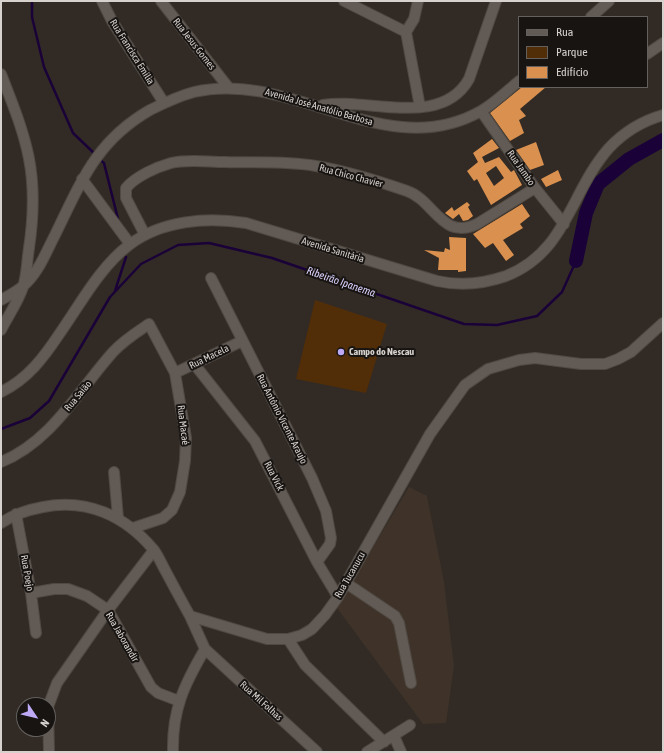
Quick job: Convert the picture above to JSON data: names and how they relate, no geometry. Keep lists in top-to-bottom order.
{
  "streets": {
    "street": [
      "Rua Jesus Gomes",
      "Rua Francisca Emília",
      "Avenida José Anatólio Barbosa",
      "Rua Jambo",
      "Rua Chico Chavier",
      "Avenida Sanitária",
      "Rua Macela",
      "Rua Saião",
      "Rua Antônio Vicente Araujo",
      "Rua Macaé",
      "Rua Vick",
      "Rua Poejo",
      "Rua Tucanucu",
      "Rua Jaborandir",
      "Rua Mil Folhas"
    ]
  },
  "crossings": [
    ["Rua Jesus Gomes", "Avenida José Anatólio Barbosa"],
    ["Rua Francisca Emília", "Avenida José Anatólio Barbosa"],
    ["Avenida José Anatólio Barbosa", "Rua Jambo"],
    ["Rua Jambo", "Rua Chico Chavier"],
    ["Rua Jambo", "Avenida Sanitária"],
    ["Rua Chico Chavier", "Avenida Sanitária"],
    ["Rua Macela", "Rua Antônio Vicente Araujo"],
    ["Rua Macela", "Rua Macaé"],
    ["Rua Macela", "Rua Vick"],
    ["Rua Saião", "Rua Macaé"],
    ["Rua Antônio Vicente Araujo", "Rua Vick"],
    ["Rua Vick", "Rua Tucanucu"],
    ["Rua Poejo", "Rua Jaborandir"]
  ],
  "water": ["Ribeirão Ipanema"],
  "places": ["Campo do Nescau"],
  "legend": ["Rua", "Parque", "Edifício"],
  "north": "bottom right"
}
